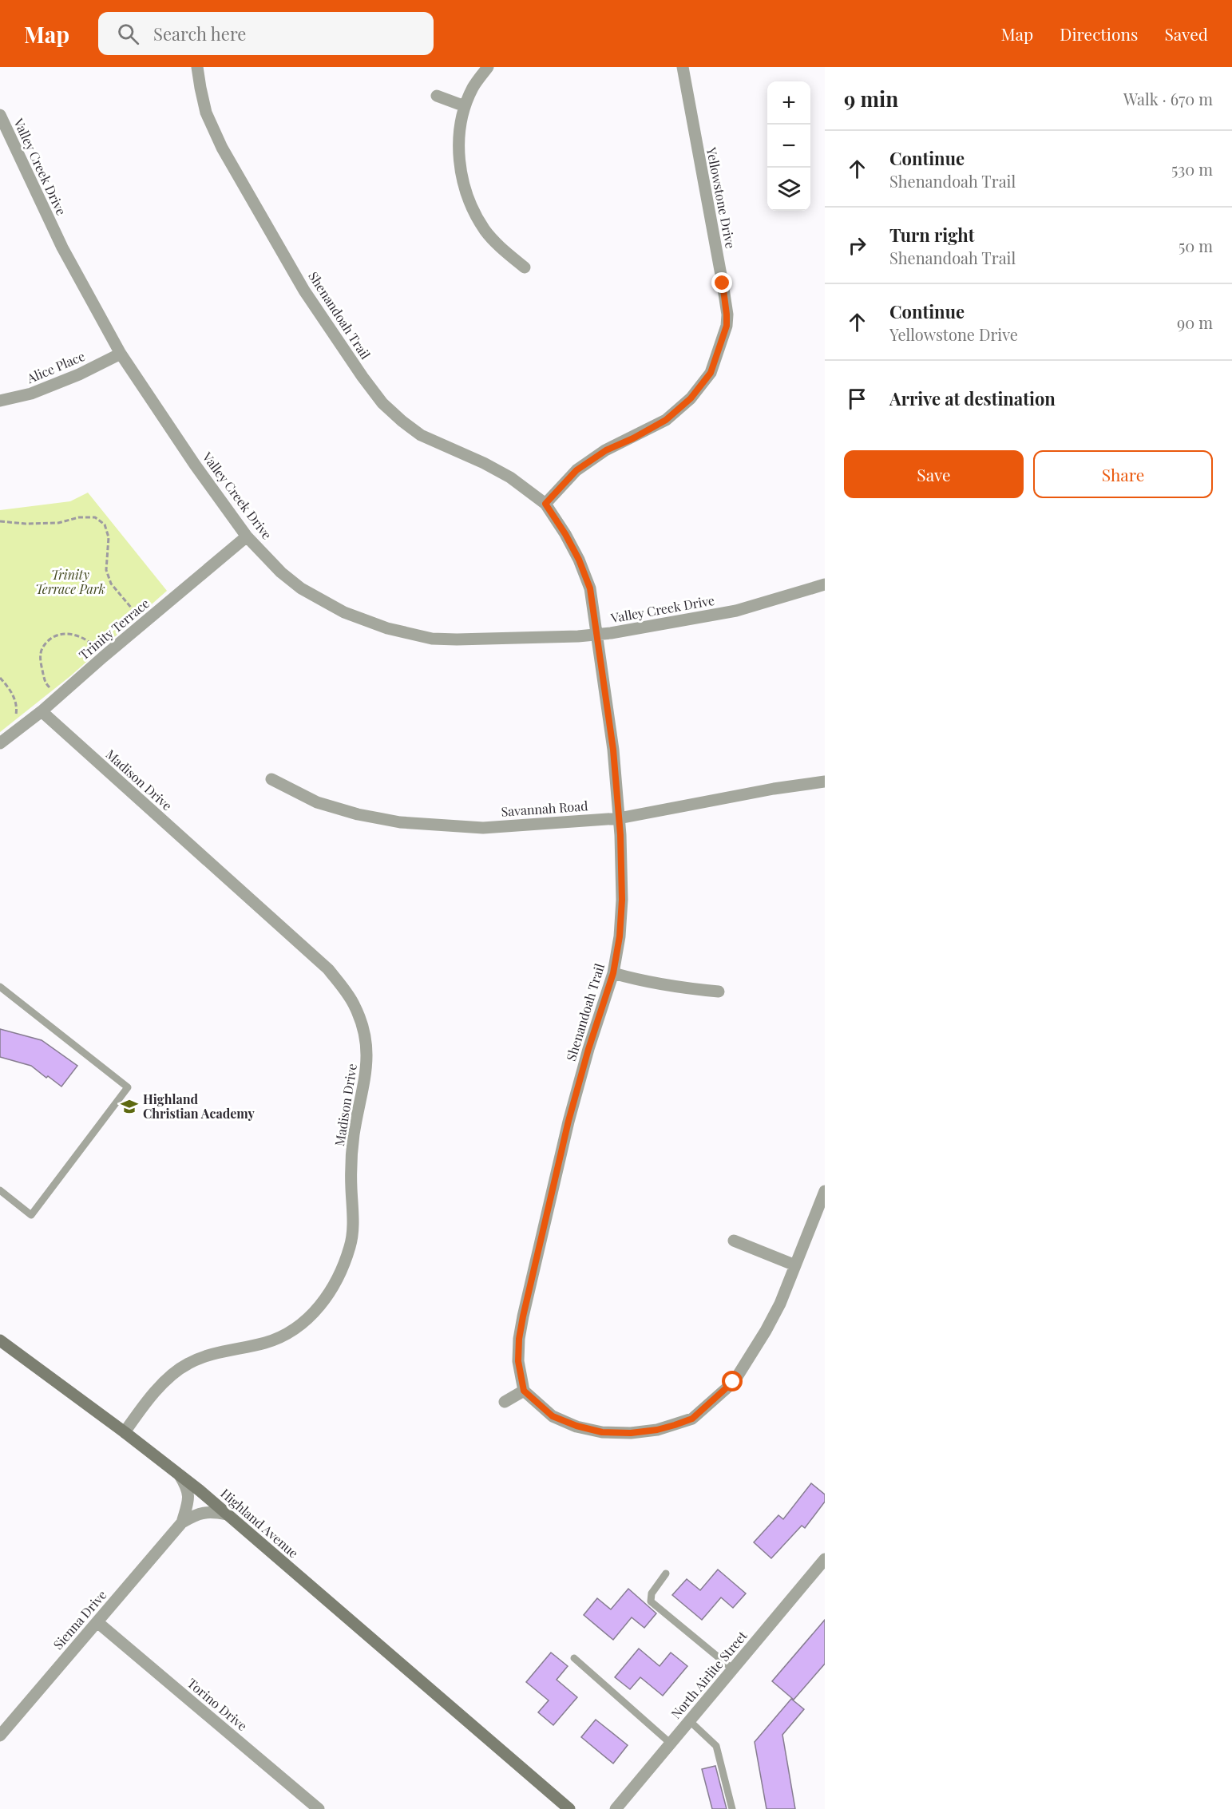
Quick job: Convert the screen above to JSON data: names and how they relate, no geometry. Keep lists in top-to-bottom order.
{
  "streets": {
    "main road": ["Highland Avenue"],
    "street": [
      "Valley Creek Drive",
      "Yellowstone Drive",
      "Shenandoah Trail",
      "Alice Place",
      "Trinity Terrace",
      "Madison Drive",
      "Savannah Road",
      "Sienna Drive",
      "North Airlite Street",
      "Torino Drive"
    ]
  },
  "crossings": [
    ["Valley Creek Drive", "Shenandoah Trail"],
    ["Valley Creek Drive", "Alice Place"],
    ["Valley Creek Drive", "Trinity Terrace"],
    ["Yellowstone Drive", "Shenandoah Trail"],
    ["Shenandoah Trail", "Savannah Road"],
    ["Trinity Terrace", "Madison Drive"],
    ["Madison Drive", "Highland Avenue"],
    ["Sienna Drive", "Torino Drive"]
  ],
  "parks": ["Trinity Terrace Park"],
  "places": {
    "school or university": ["Highland Christian Academy"]
  },
  "page": {
    "header": "Map",
    "search": "Search here",
    "nav": ["Map", "Directions", "Saved"],
    "heading": ["9 min", "Walk · 670 m"],
    "map_buttons": ["+", "−"],
    "list": [
      ["Continue", "Shenandoah Trail", "530 m"],
      ["Turn right", "Shenandoah Trail", "50 m"],
      ["Continue", "Yellowstone Drive", "90 m"],
      "Arrive at destination"
    ],
    "buttons": ["Save", "Share"]
  }
}
